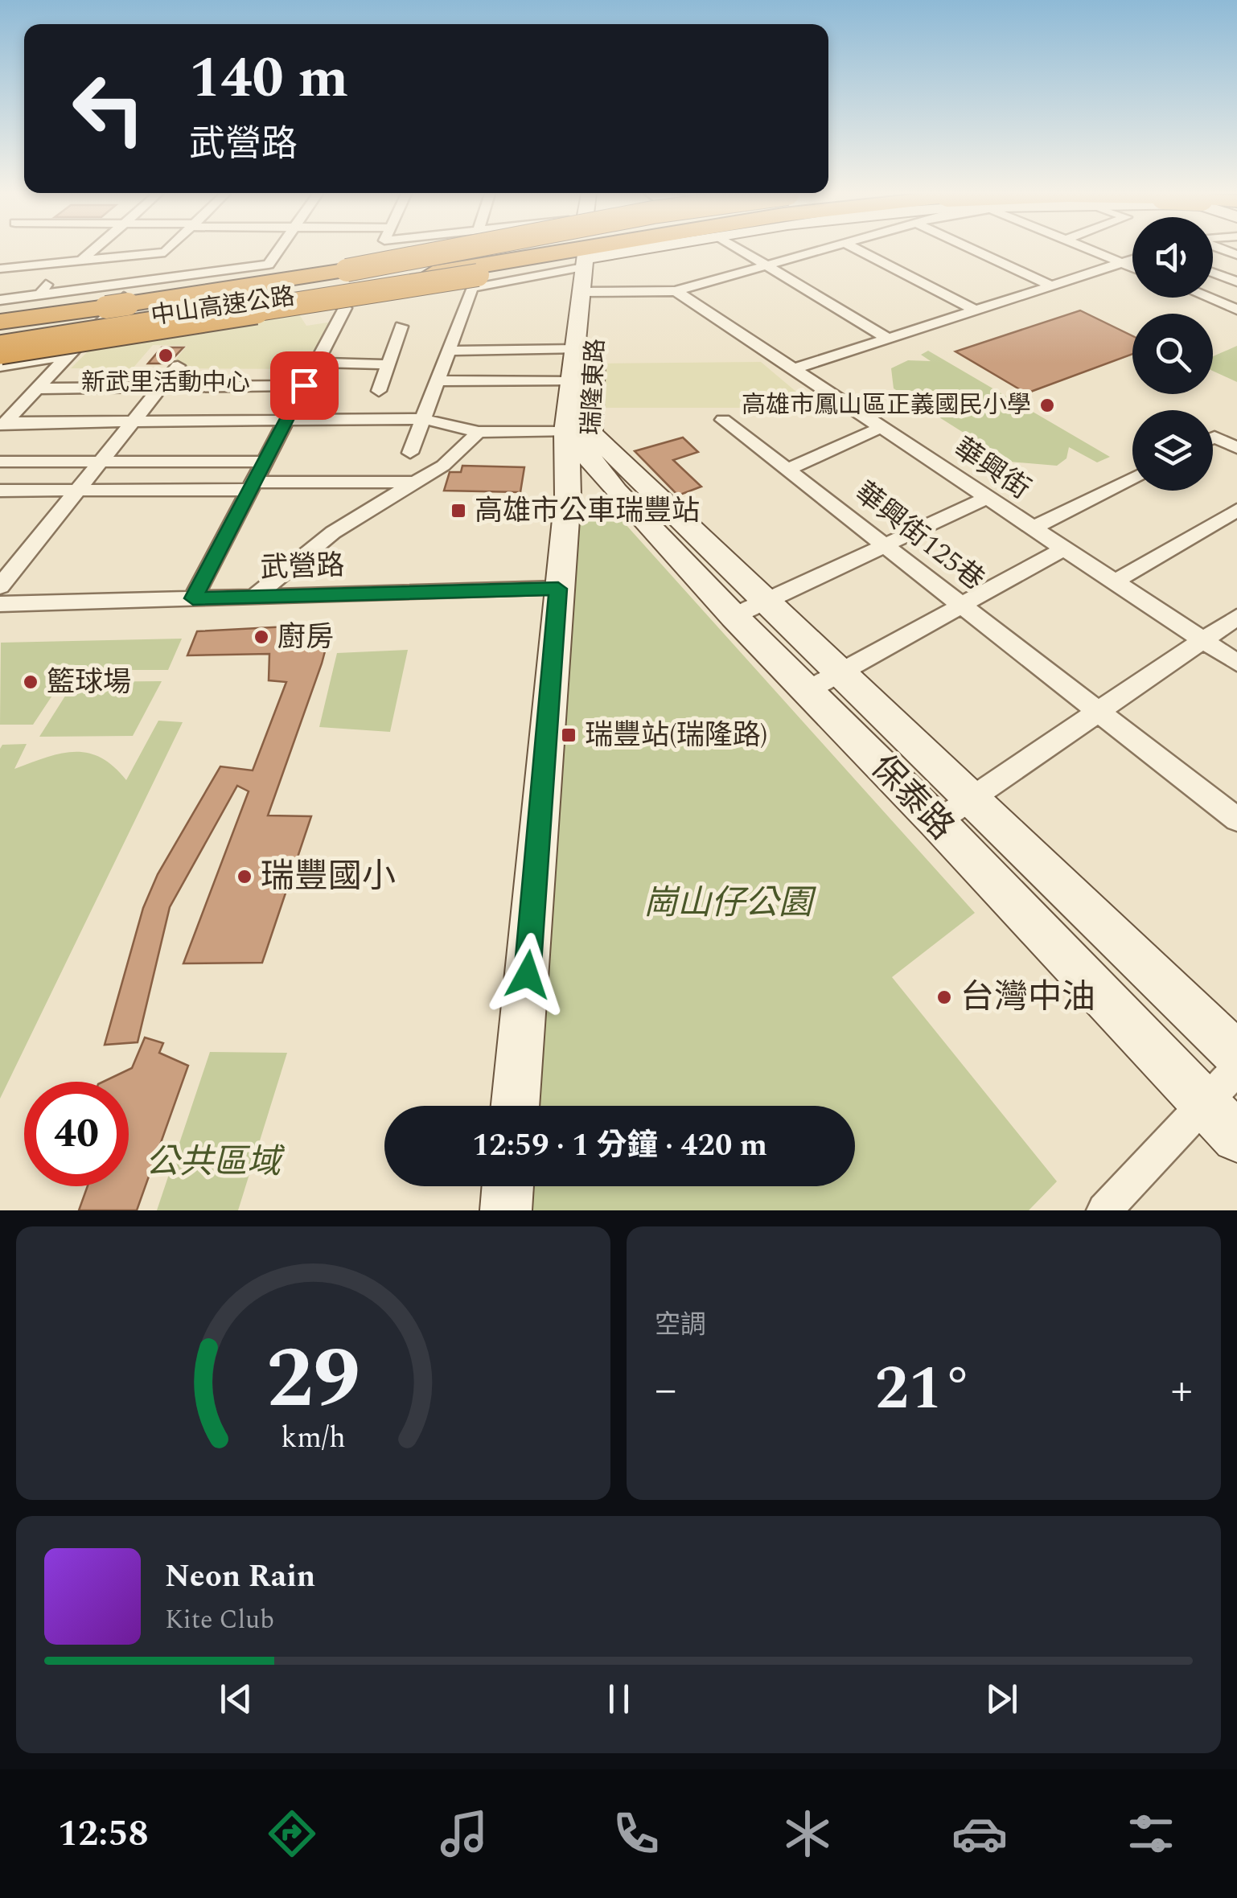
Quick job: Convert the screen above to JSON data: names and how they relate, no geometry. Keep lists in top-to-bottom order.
{
  "streets": {
    "highway": ["中山高速公路"],
    "street": [
      "瑞隆東路",
      "華興街",
      "華興街125巷",
      "武營路",
      "保泰路"
    ]
  },
  "crossings": [
    ["瑞隆東路", "保泰路"],
    ["華興街", "華興街125巷"]
  ],
  "parks": ["崗山仔公園", "公共區域"],
  "places": {
    "other": [
      "新武里活動中心",
      "高雄市鳳山區正義國民小學",
      "廚房",
      "籃球場",
      "瑞豐國小",
      "台灣中油"
    ],
    "transit": ["高雄市公車瑞豐站", "瑞豐站(瑞隆路)"]
  },
  "page": {
    "turn": ["140 m", "武營路"],
    "limit": "40",
    "trip": "12:59 · 1 分鐘 · 420 m",
    "tile": "空調",
    "heat": ["−", "21°", "+"],
    "song": ["Neon Rain", "Kite Club"],
    "tabs": "12:58",
    "gauge": ["29", "km/h"]
  }
}
